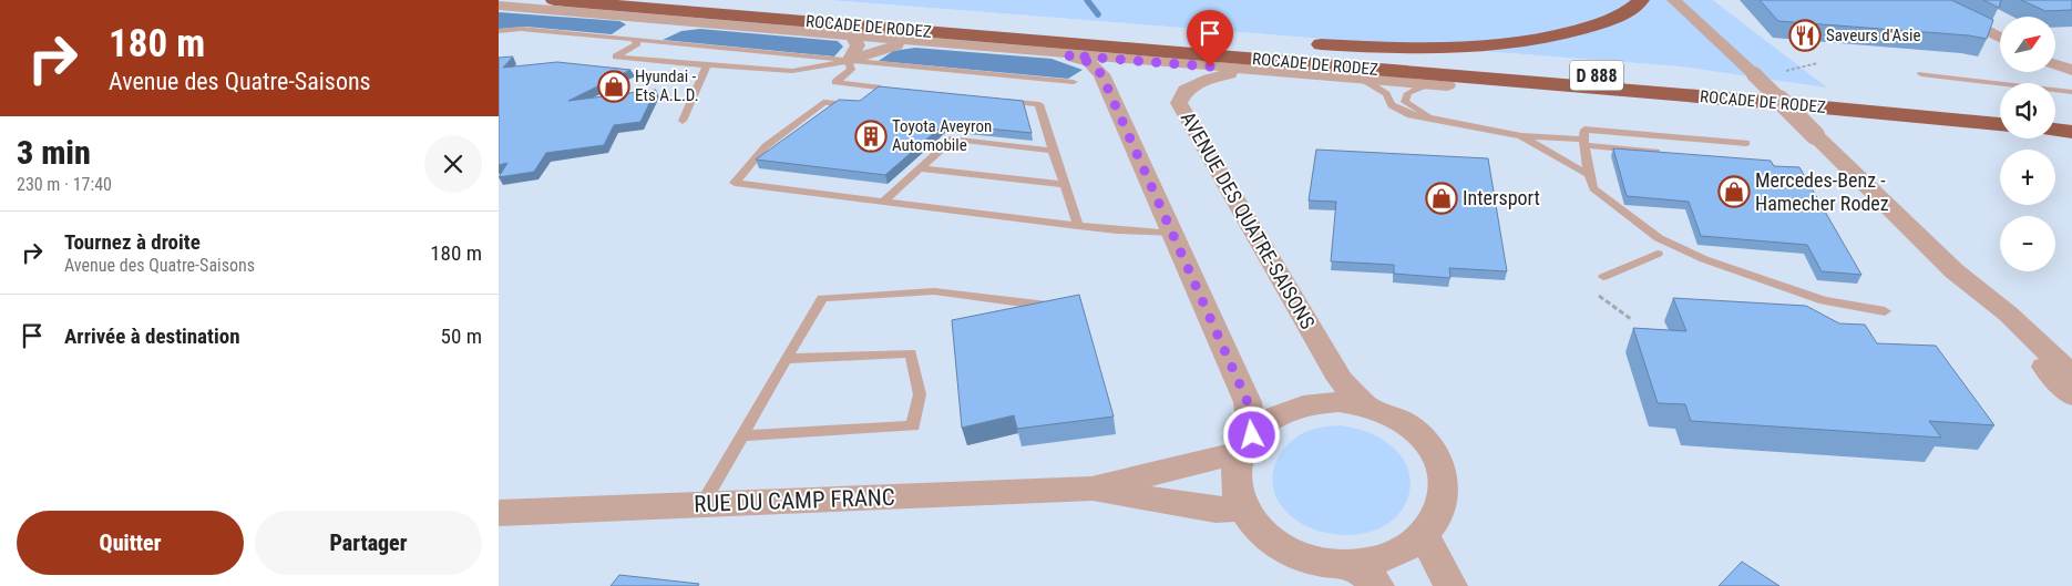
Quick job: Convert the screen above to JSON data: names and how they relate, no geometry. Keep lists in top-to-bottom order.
{
  "streets": {
    "highway": ["ROCADE DE RODEZ", "D 888"],
    "street": ["AVENUE DES QUATRE-SAISONS", "RUE DU CAMP FRANC"]
  },
  "crossings": [
    ["AVENUE DES QUATRE-SAISONS", "RUE DU CAMP FRANC"]
  ],
  "places": {
    "restaurant": ["Saveurs d'Asie"],
    "shop": ["Hyundai - Ets A.L.D.", "Mercedes-Benz - Hamecher Rodez", "Intersport"],
    "building": ["Toyota Aveyron Automobile"]
  },
  "north": "top right",
  "page": {
    "turn": ["180 m", "Avenue des Quatre-Saisons"],
    "map_buttons": ["+", "−"],
    "heading": ["3 min", "230 m · 17:40"],
    "list": [
      {
        "name": "Tournez à droite",
        "note": "Avenue des Quatre-Saisons",
        "value": "180 m"
      },
      {
        "name": "Arrivée à destination",
        "value": "50 m"
      }
    ],
    "buttons": ["Quitter", "Partager"]
  }
}
